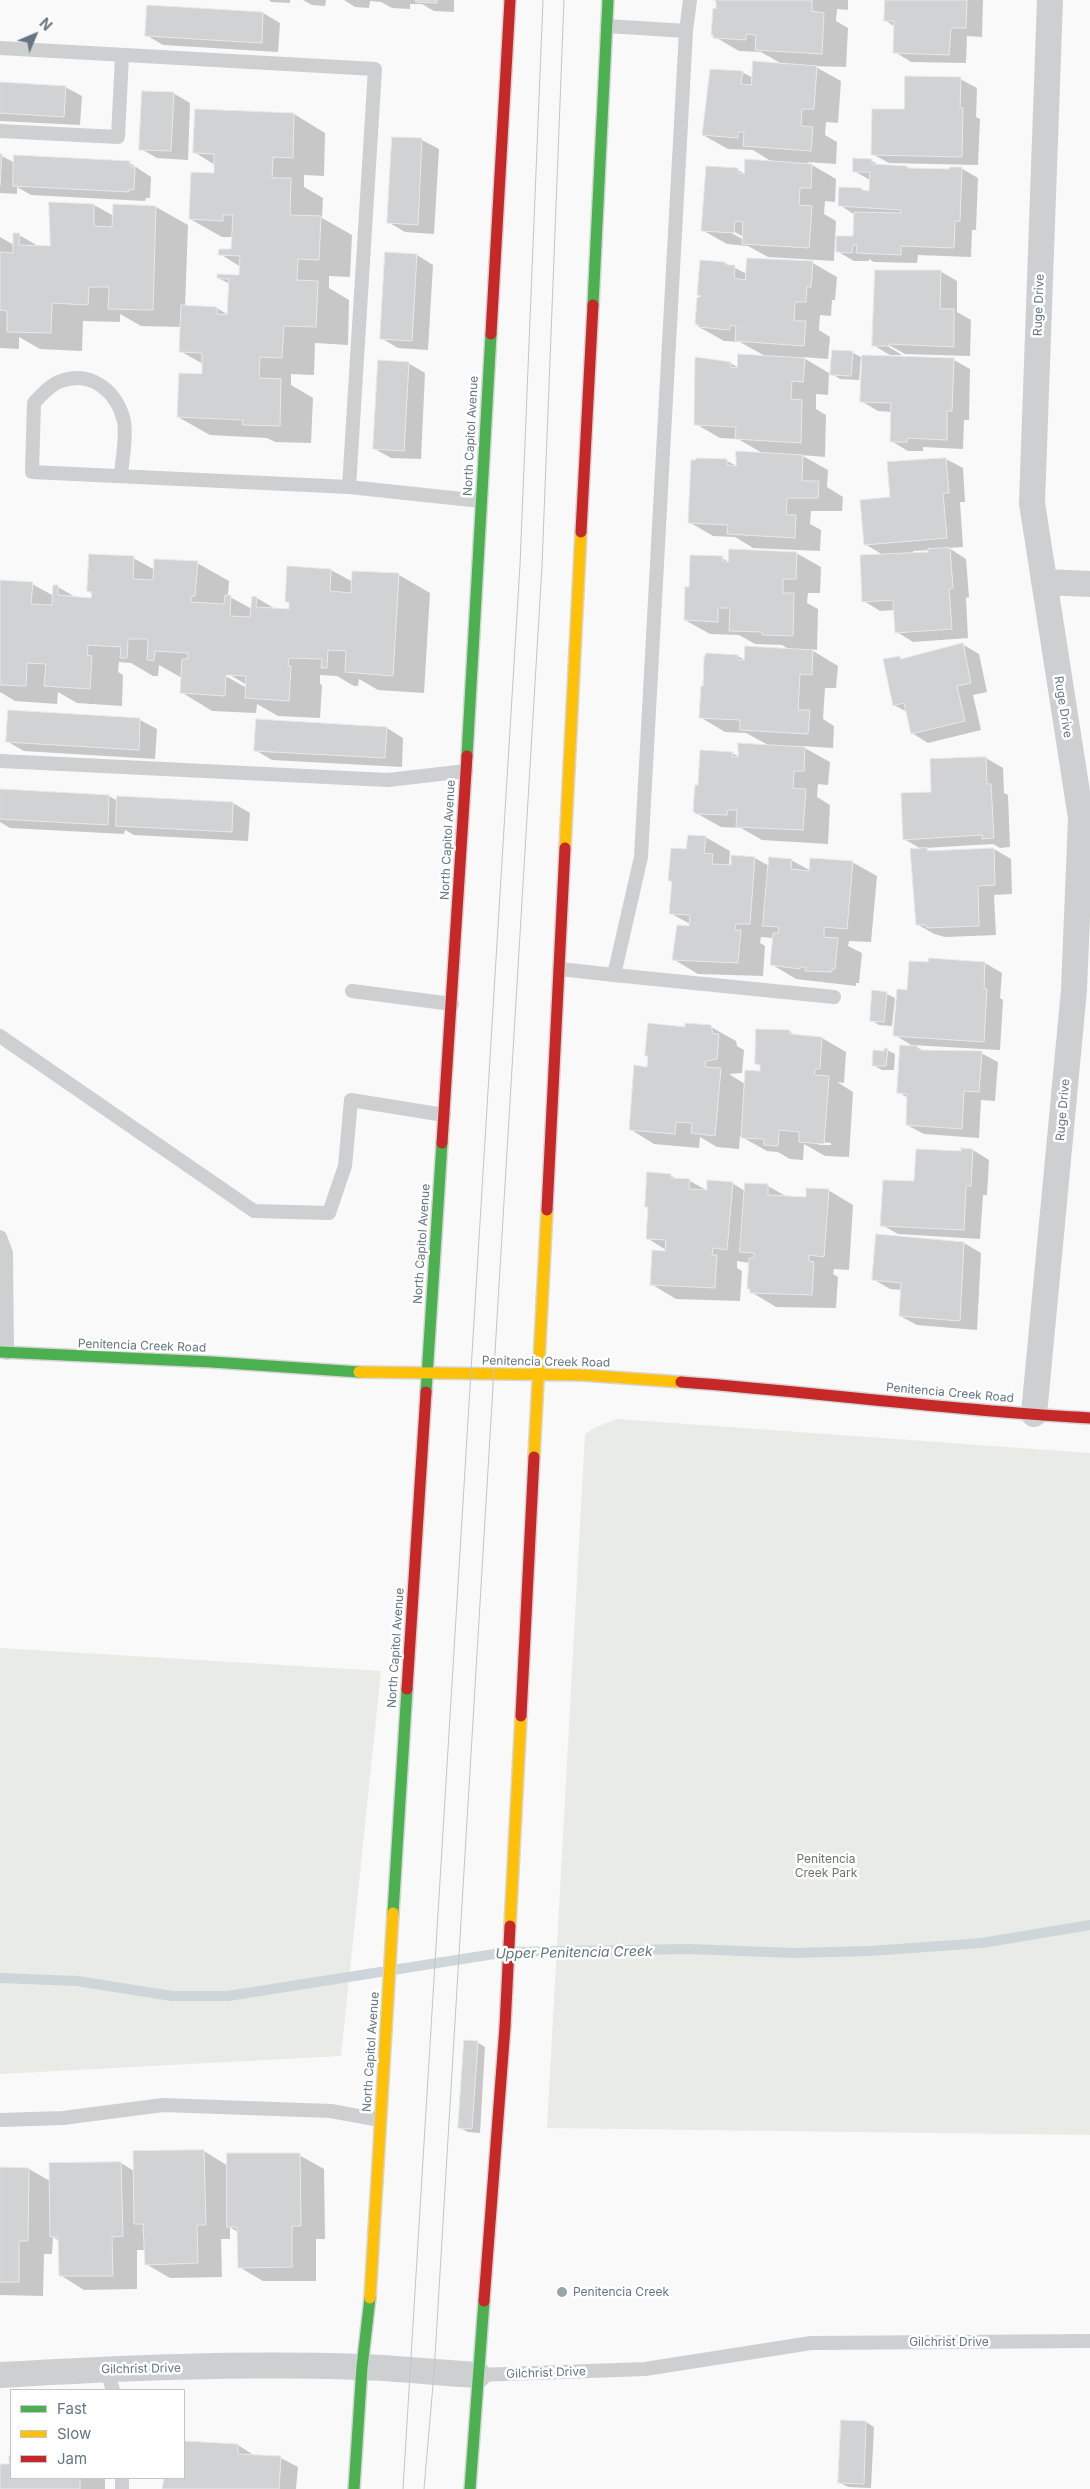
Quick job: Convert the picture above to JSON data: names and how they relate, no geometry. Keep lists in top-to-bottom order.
{
  "streets": {
    "main road": ["North Capitol Avenue", "Penitencia Creek Road"],
    "street": ["Ruge Drive", "Gilchrist Drive"]
  },
  "crossings": [
    ["Ruge Drive", "Penitencia Creek Road"],
    ["North Capitol Avenue", "Penitencia Creek Road"],
    ["North Capitol Avenue", "Gilchrist Drive"]
  ],
  "water": ["Upper Penitencia Creek"],
  "parks": ["Penitencia Creek Park"],
  "places": ["Penitencia Creek"],
  "legend": ["Fast", "Slow", "Jam"],
  "north": "top right"
}
